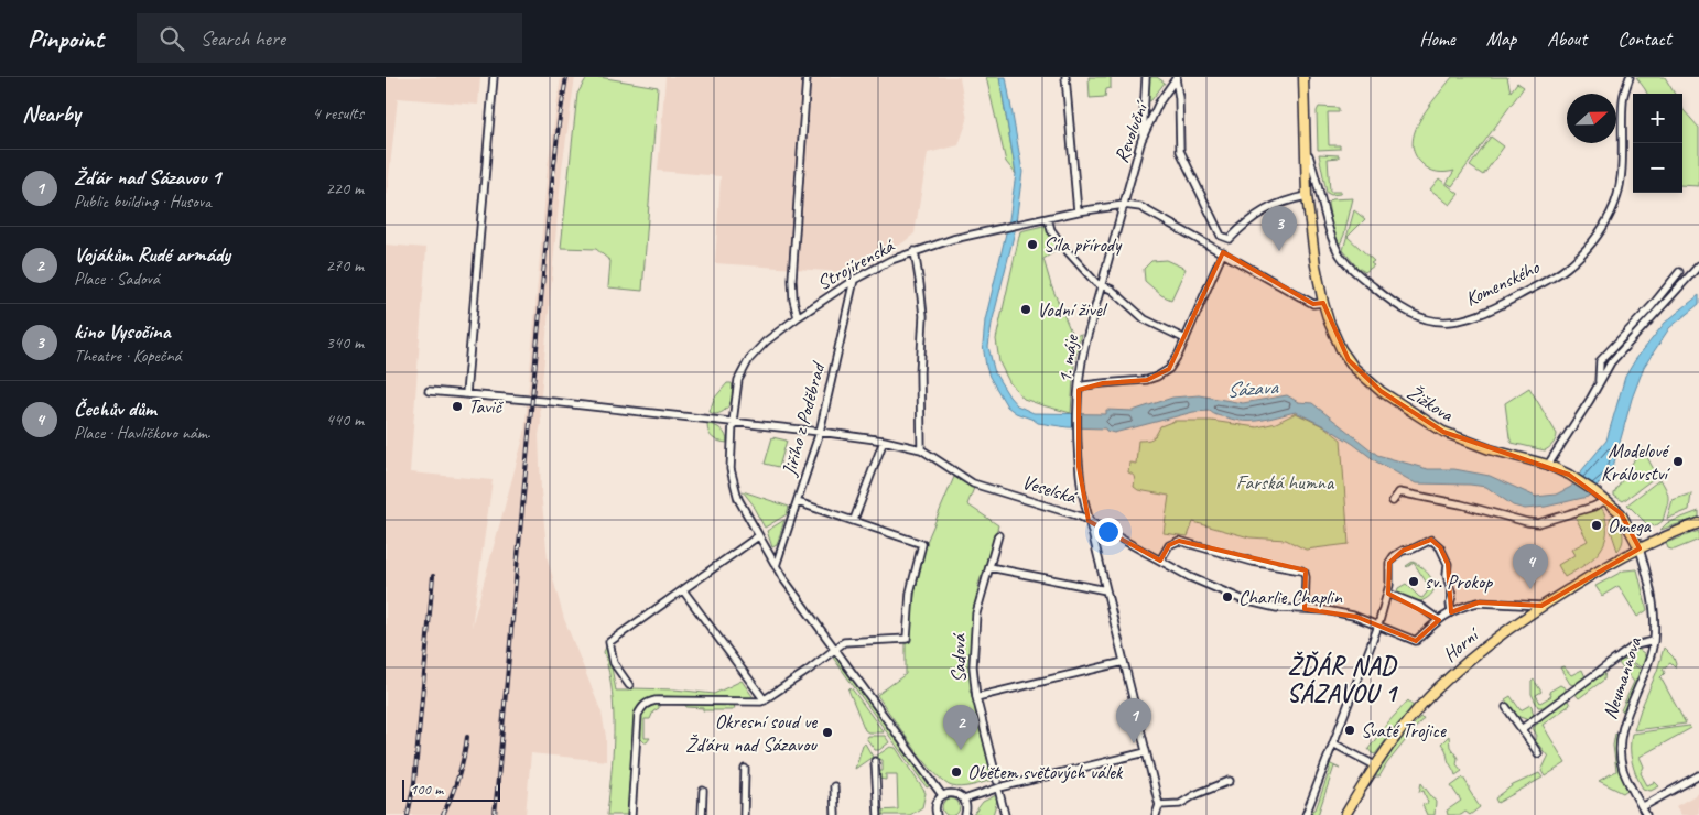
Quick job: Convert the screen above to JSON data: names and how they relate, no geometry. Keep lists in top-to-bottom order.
{
  "streets": {
    "main road": ["Žižkova", "Horní"],
    "street": [
      "Revoluční",
      "Strojírenská",
      "Komenského",
      "1. máje",
      "Jiřího z Poděbrad",
      "Veselská",
      "Sadová",
      "Neumannova"
    ]
  },
  "crossings": [
    ["Revoluční", "Strojírenská"],
    ["Revoluční", "1. máje"],
    ["Strojírenská", "1. máje"],
    ["Strojírenská", "Jiřího z Poděbrad"],
    ["Strojírenská", "Veselská"],
    ["Komenského", "Žižkova"],
    ["1. máje", "Veselská"],
    ["Žižkova", "Horní"],
    ["Žižkova", "Neumannova"],
    ["Jiřího z Poděbrad", "Veselská"],
    ["Horní", "Neumannova"]
  ],
  "districts": ["ŽĎÁR NAD SÁZAVOU 1"],
  "water": ["Sázava"],
  "parks": ["Farská humna"],
  "places": [
    "Síla přírody",
    "Vodní živel",
    "Tavič",
    "Modelové Království",
    "Omega",
    "sv. Prokop",
    "Charlie Chaplin",
    "Svaté Trojice",
    "Okresní soud ve Žďáru nad Sázavou",
    "Obětem světových válek"
  ],
  "scale_bar": "100 m",
  "north": "right",
  "page": {
    "header": "Pinpoint",
    "search": "Search here",
    "nav": [
      "Home",
      "Map",
      "About",
      "Contact"
    ],
    "heading": ["Nearby", "4 results"],
    "map_buttons": ["+", "−"],
    "list": [
      {
        "mark": "1",
        "name": "Žďár nad Sázavou 1",
        "note": "Public building · Husova",
        "value": "220 m"
      },
      {
        "mark": "2",
        "name": "Vojákům Rudé armády",
        "note": "Place · Sadová",
        "value": "270 m"
      },
      {
        "mark": "3",
        "name": "kino Vysočina",
        "note": "Theatre · Kopečná",
        "value": "340 m"
      },
      {
        "mark": "4",
        "name": "Čechův dům",
        "note": "Place · Havlíčkovo nám.",
        "value": "440 m"
      }
    ],
    "pins": [
      "3",
      "4",
      "1",
      "2"
    ],
    "scale": "100 m"
  }
}
